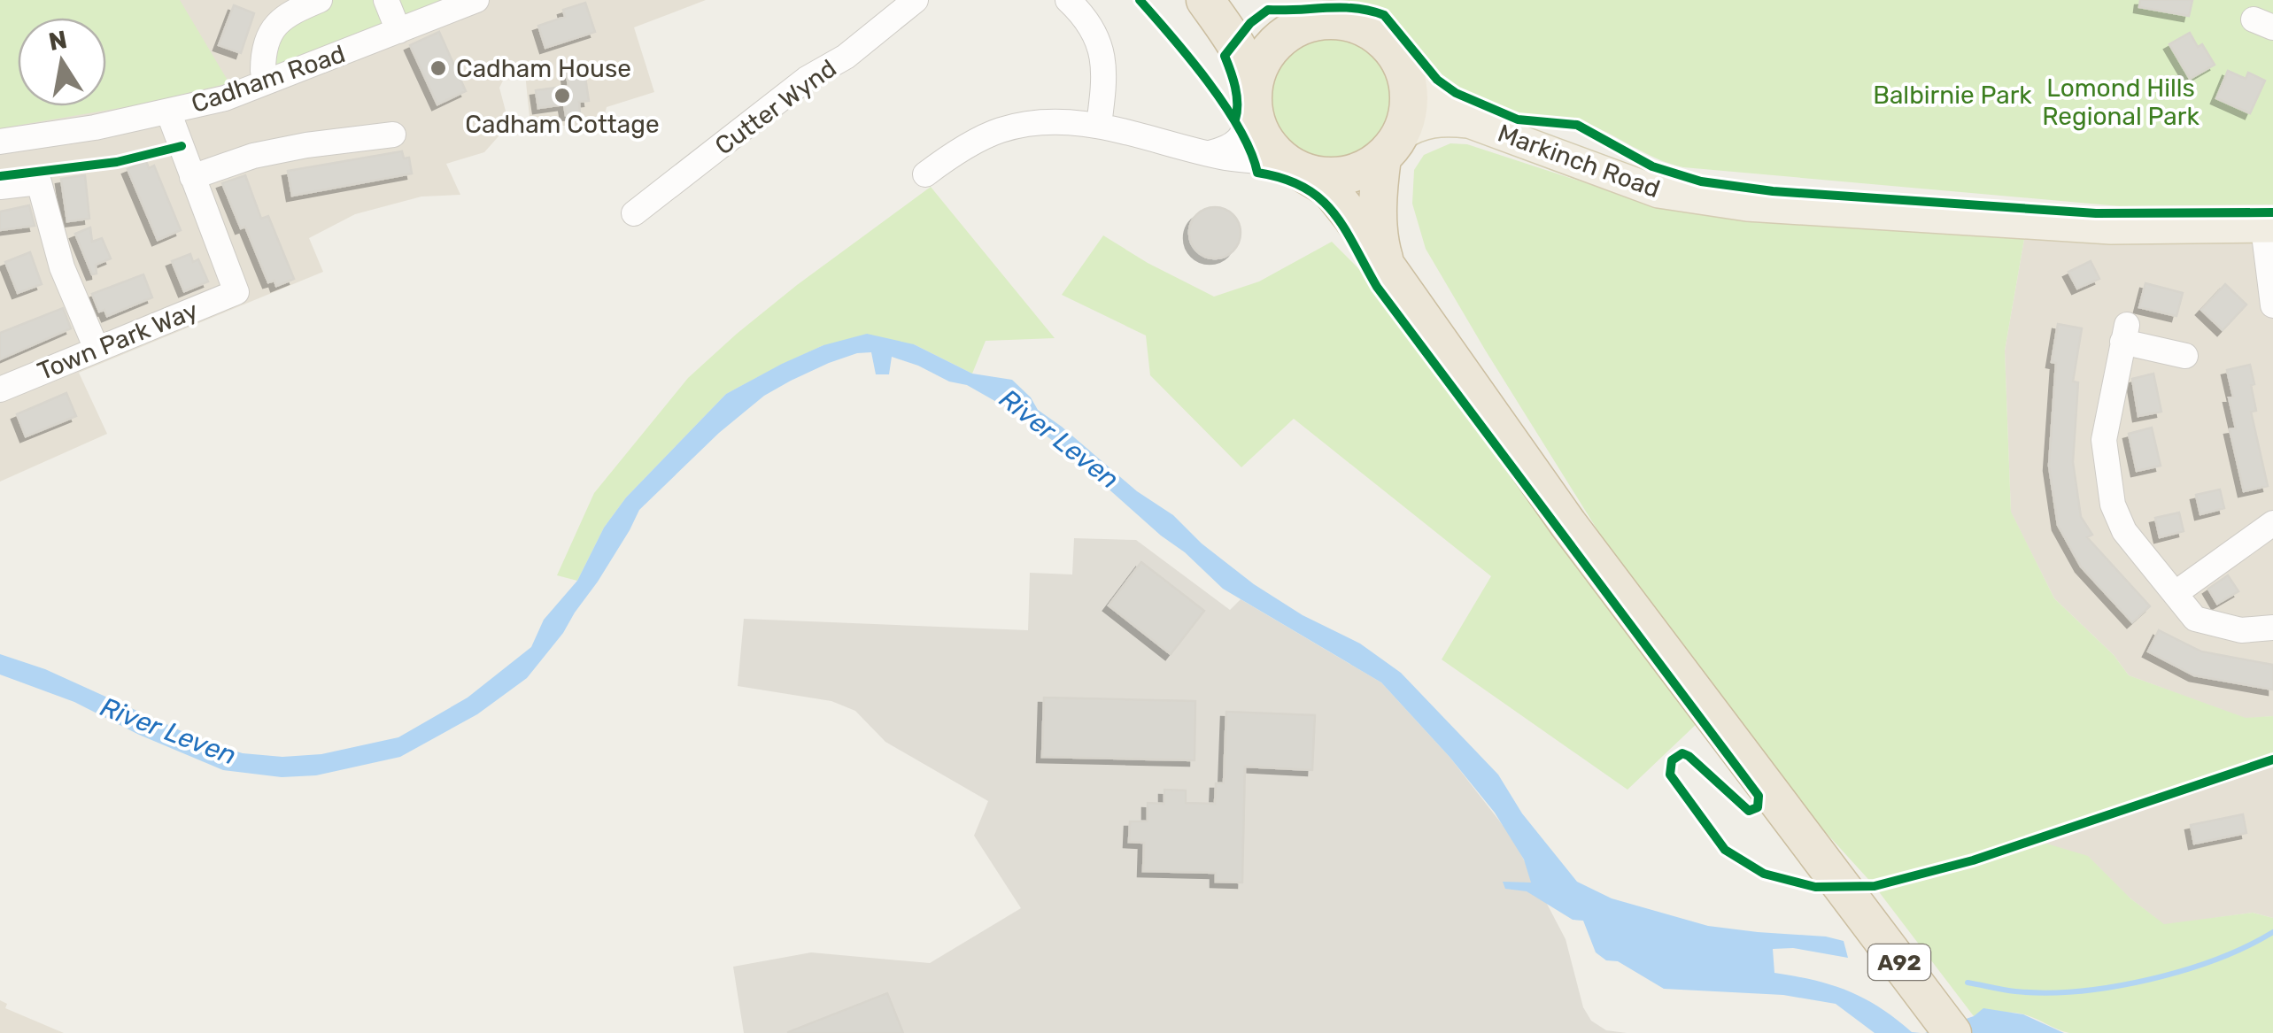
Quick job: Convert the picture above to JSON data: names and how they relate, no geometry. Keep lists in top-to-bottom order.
{
  "streets": {
    "highway": ["A92"],
    "main road": ["Markinch Road"],
    "street": ["Cadham Road", "Cutter Wynd", "Town Park Way"]
  },
  "crossings": [
    ["Markinch Road", "A92"]
  ],
  "water": ["River Leven"],
  "parks": ["Lomond Hills Regional Park", "Balbirnie Park"],
  "places": ["Cadham House", "Cadham Cottage"],
  "north": "top"
}
